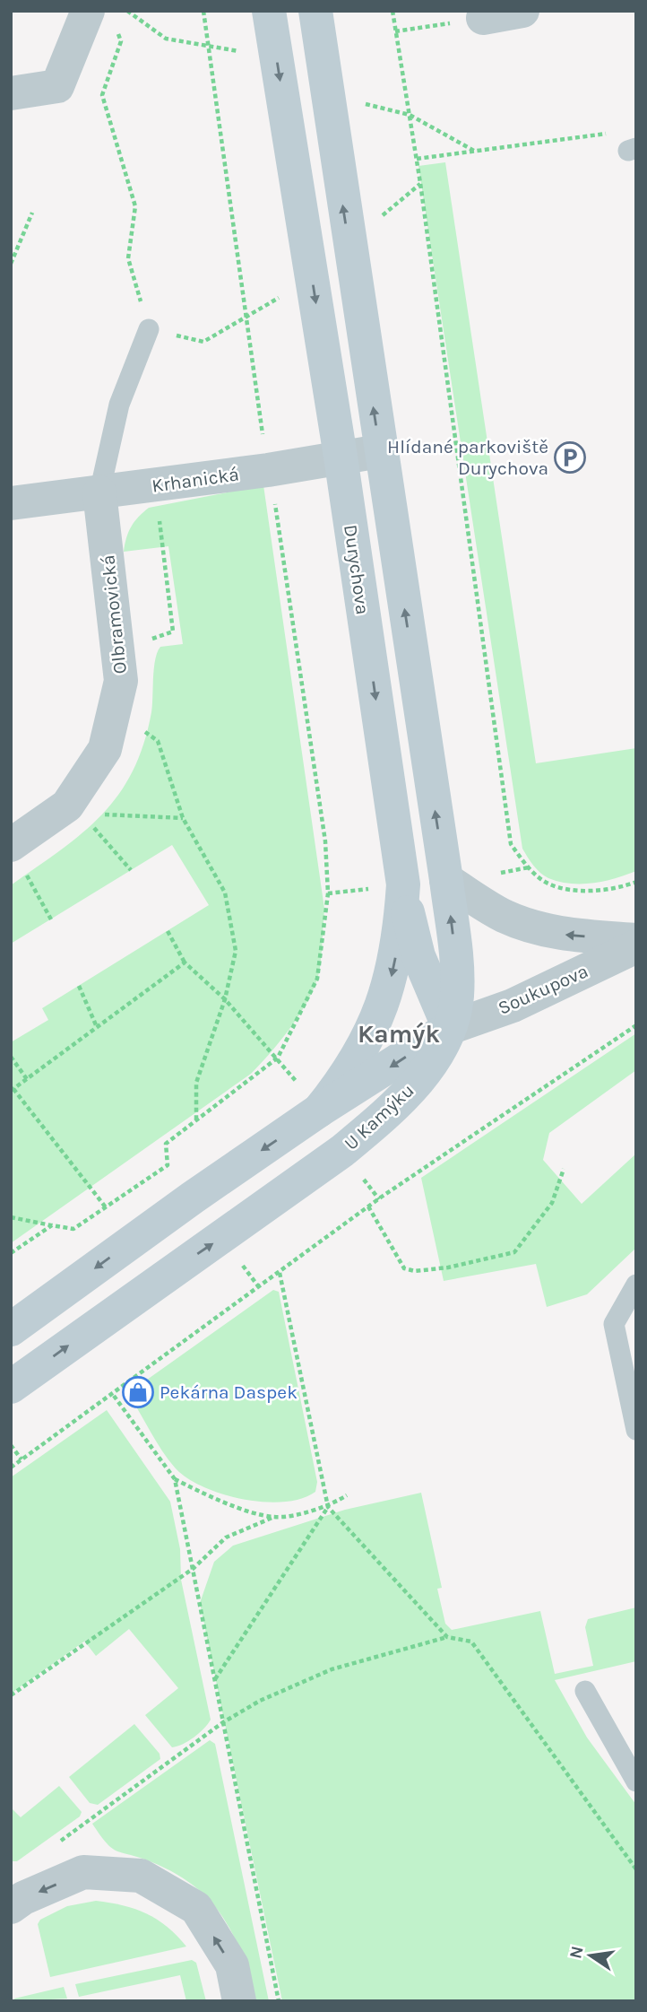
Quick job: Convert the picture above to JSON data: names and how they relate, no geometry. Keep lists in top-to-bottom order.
{
  "streets": {
    "street": [
      "Krhanická",
      "Durychova",
      "Olbramovická",
      "Soukupova",
      "U Kamýku"
    ]
  },
  "crossings": [
    ["Krhanická", "Durychova"],
    ["Krhanická", "Olbramovická"],
    ["Durychova", "U Kamýku"],
    ["Soukupova", "U Kamýku"]
  ],
  "districts": ["Kamýk"],
  "places": {
    "parking": ["Hlídané parkoviště Durychova"],
    "shop": ["Pekárna Daspek"]
  },
  "north": "left"
}
